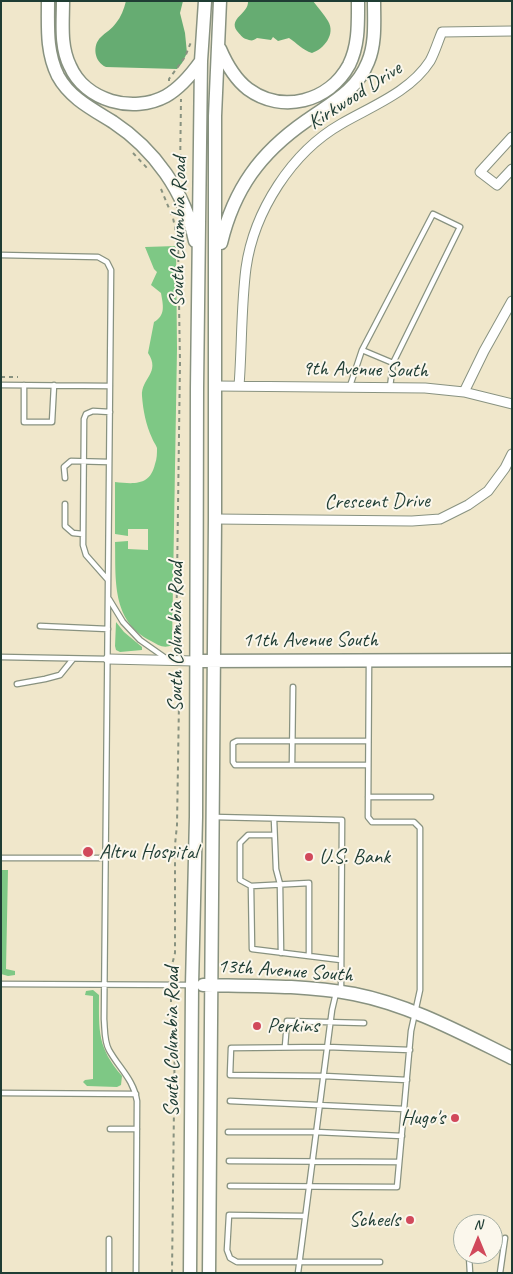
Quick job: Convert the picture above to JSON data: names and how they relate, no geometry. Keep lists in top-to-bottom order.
{
  "streets": {
    "main road": ["South Columbia Road", "11th Avenue South", "13th Avenue South"],
    "street": ["Kirkwood Drive", "9th Avenue South", "Crescent Drive"]
  },
  "crossings": [
    ["Kirkwood Drive", "9th Avenue South"],
    ["South Columbia Road", "9th Avenue South"],
    ["South Columbia Road", "Crescent Drive"],
    ["South Columbia Road", "11th Avenue South"],
    ["South Columbia Road", "13th Avenue South"]
  ],
  "places": [
    "Altru Hospital",
    "U.S. Bank",
    "Perkins",
    "Hugo's",
    "Scheels"
  ],
  "north": "top"
}
